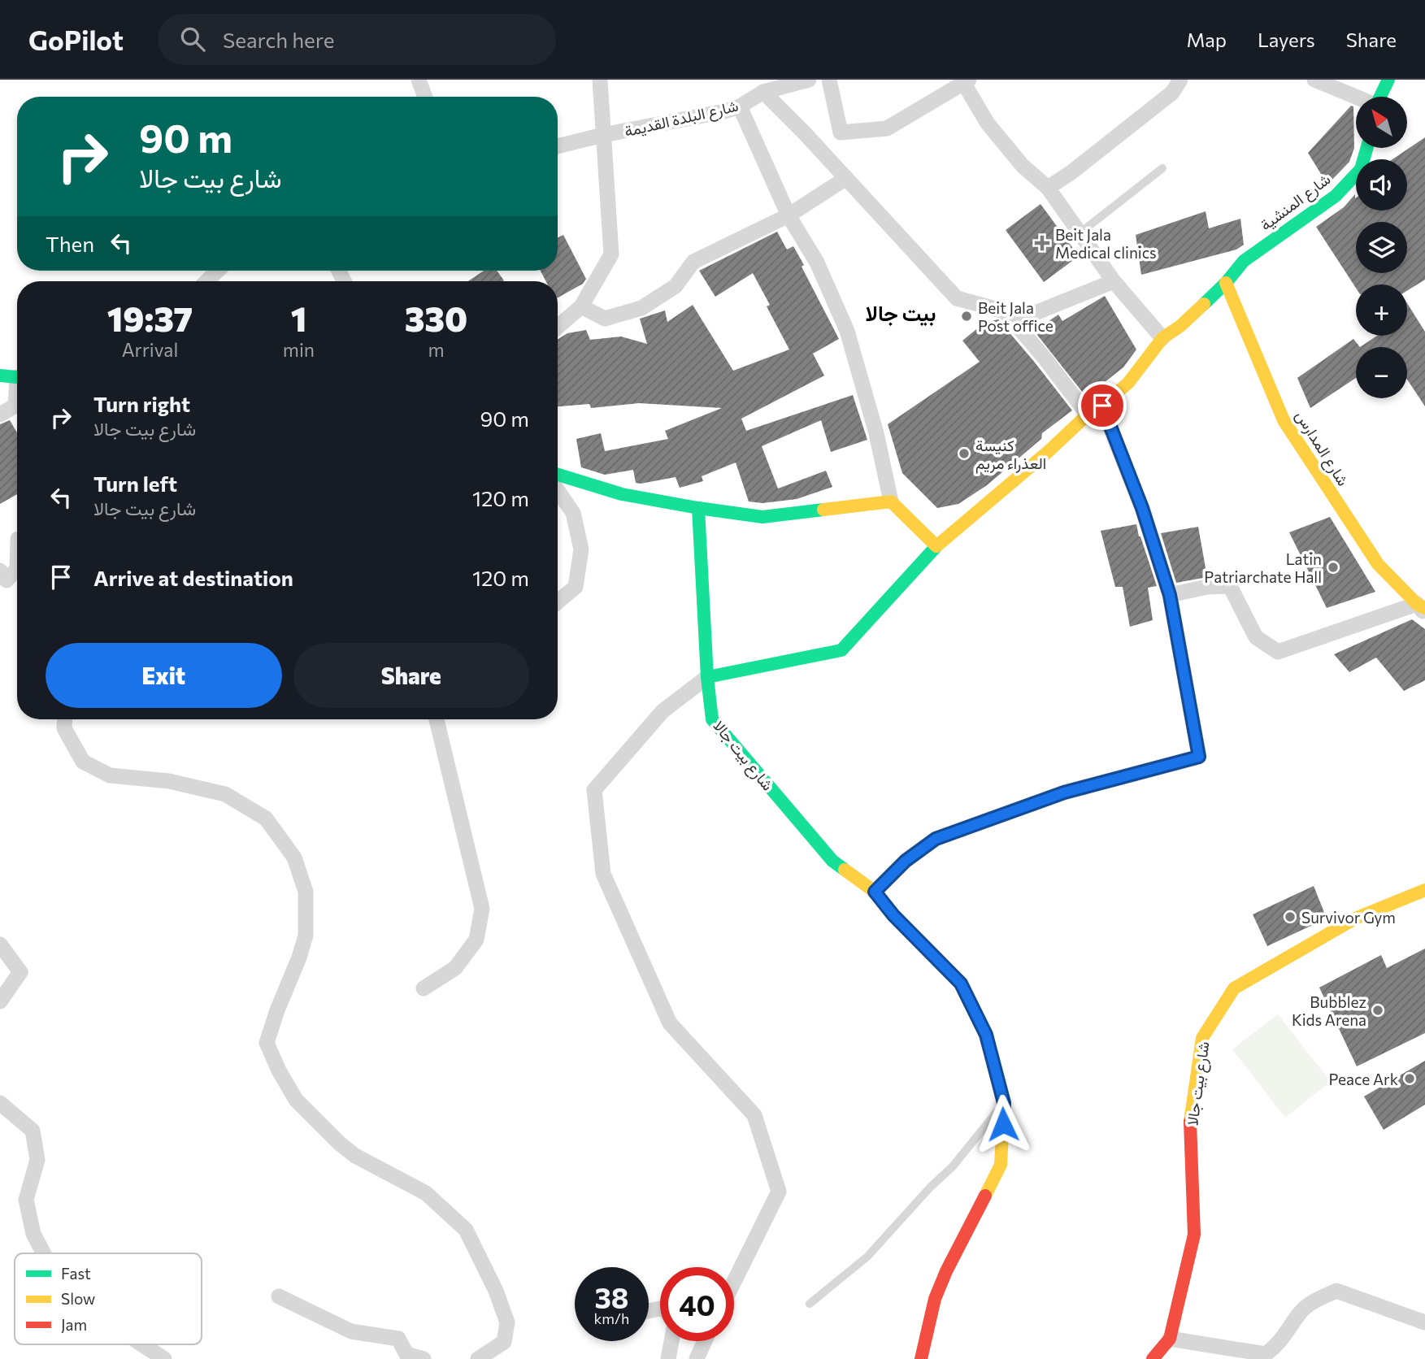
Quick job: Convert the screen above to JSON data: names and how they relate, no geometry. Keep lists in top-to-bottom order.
{
  "streets": {
    "street": [
      "شارع البلدة القديمة",
      "شارع المنشية",
      "شارع المدارس",
      "شارع بيت جالا"
    ]
  },
  "crossings": [
    ["شارع المنشية", "شارع المدارس"],
    ["شارع المنشية", "شارع بيت جالا"]
  ],
  "districts": ["بيت جالا"],
  "places": {
    "health": ["Beit Jala Medical clinics"],
    "other": [
      "Beit Jala Post office",
      "كنيسة العذراء مريم",
      "Latin Patriarchate Hall",
      "Survivor Gym",
      "Bubblez Kids Arena",
      "Peace Ark"
    ]
  },
  "legend": ["Fast", "Slow", "Jam"],
  "north": "top left",
  "page": {
    "header": "GoPilot",
    "search": "Search here",
    "nav": ["Map", "Layers", "Share"],
    "map_buttons": ["+", "−"],
    "turn": ["90 m", "شارع بيت جالا"],
    "then": "Then",
    "eta": [
      "19:37",
      "Arrival",
      "1",
      "min",
      "330",
      "m"
    ],
    "list": [
      {
        "name": "Turn right",
        "note": "شارع بيت جالا",
        "value": "90 m"
      },
      {
        "name": "Turn left",
        "note": "شارع بيت جالا",
        "value": "120 m"
      },
      {
        "name": "Arrive at destination",
        "value": "120 m"
      }
    ],
    "buttons": ["Exit", "Share"],
    "speed": "38 km/h",
    "limit": "40"
  }
}
